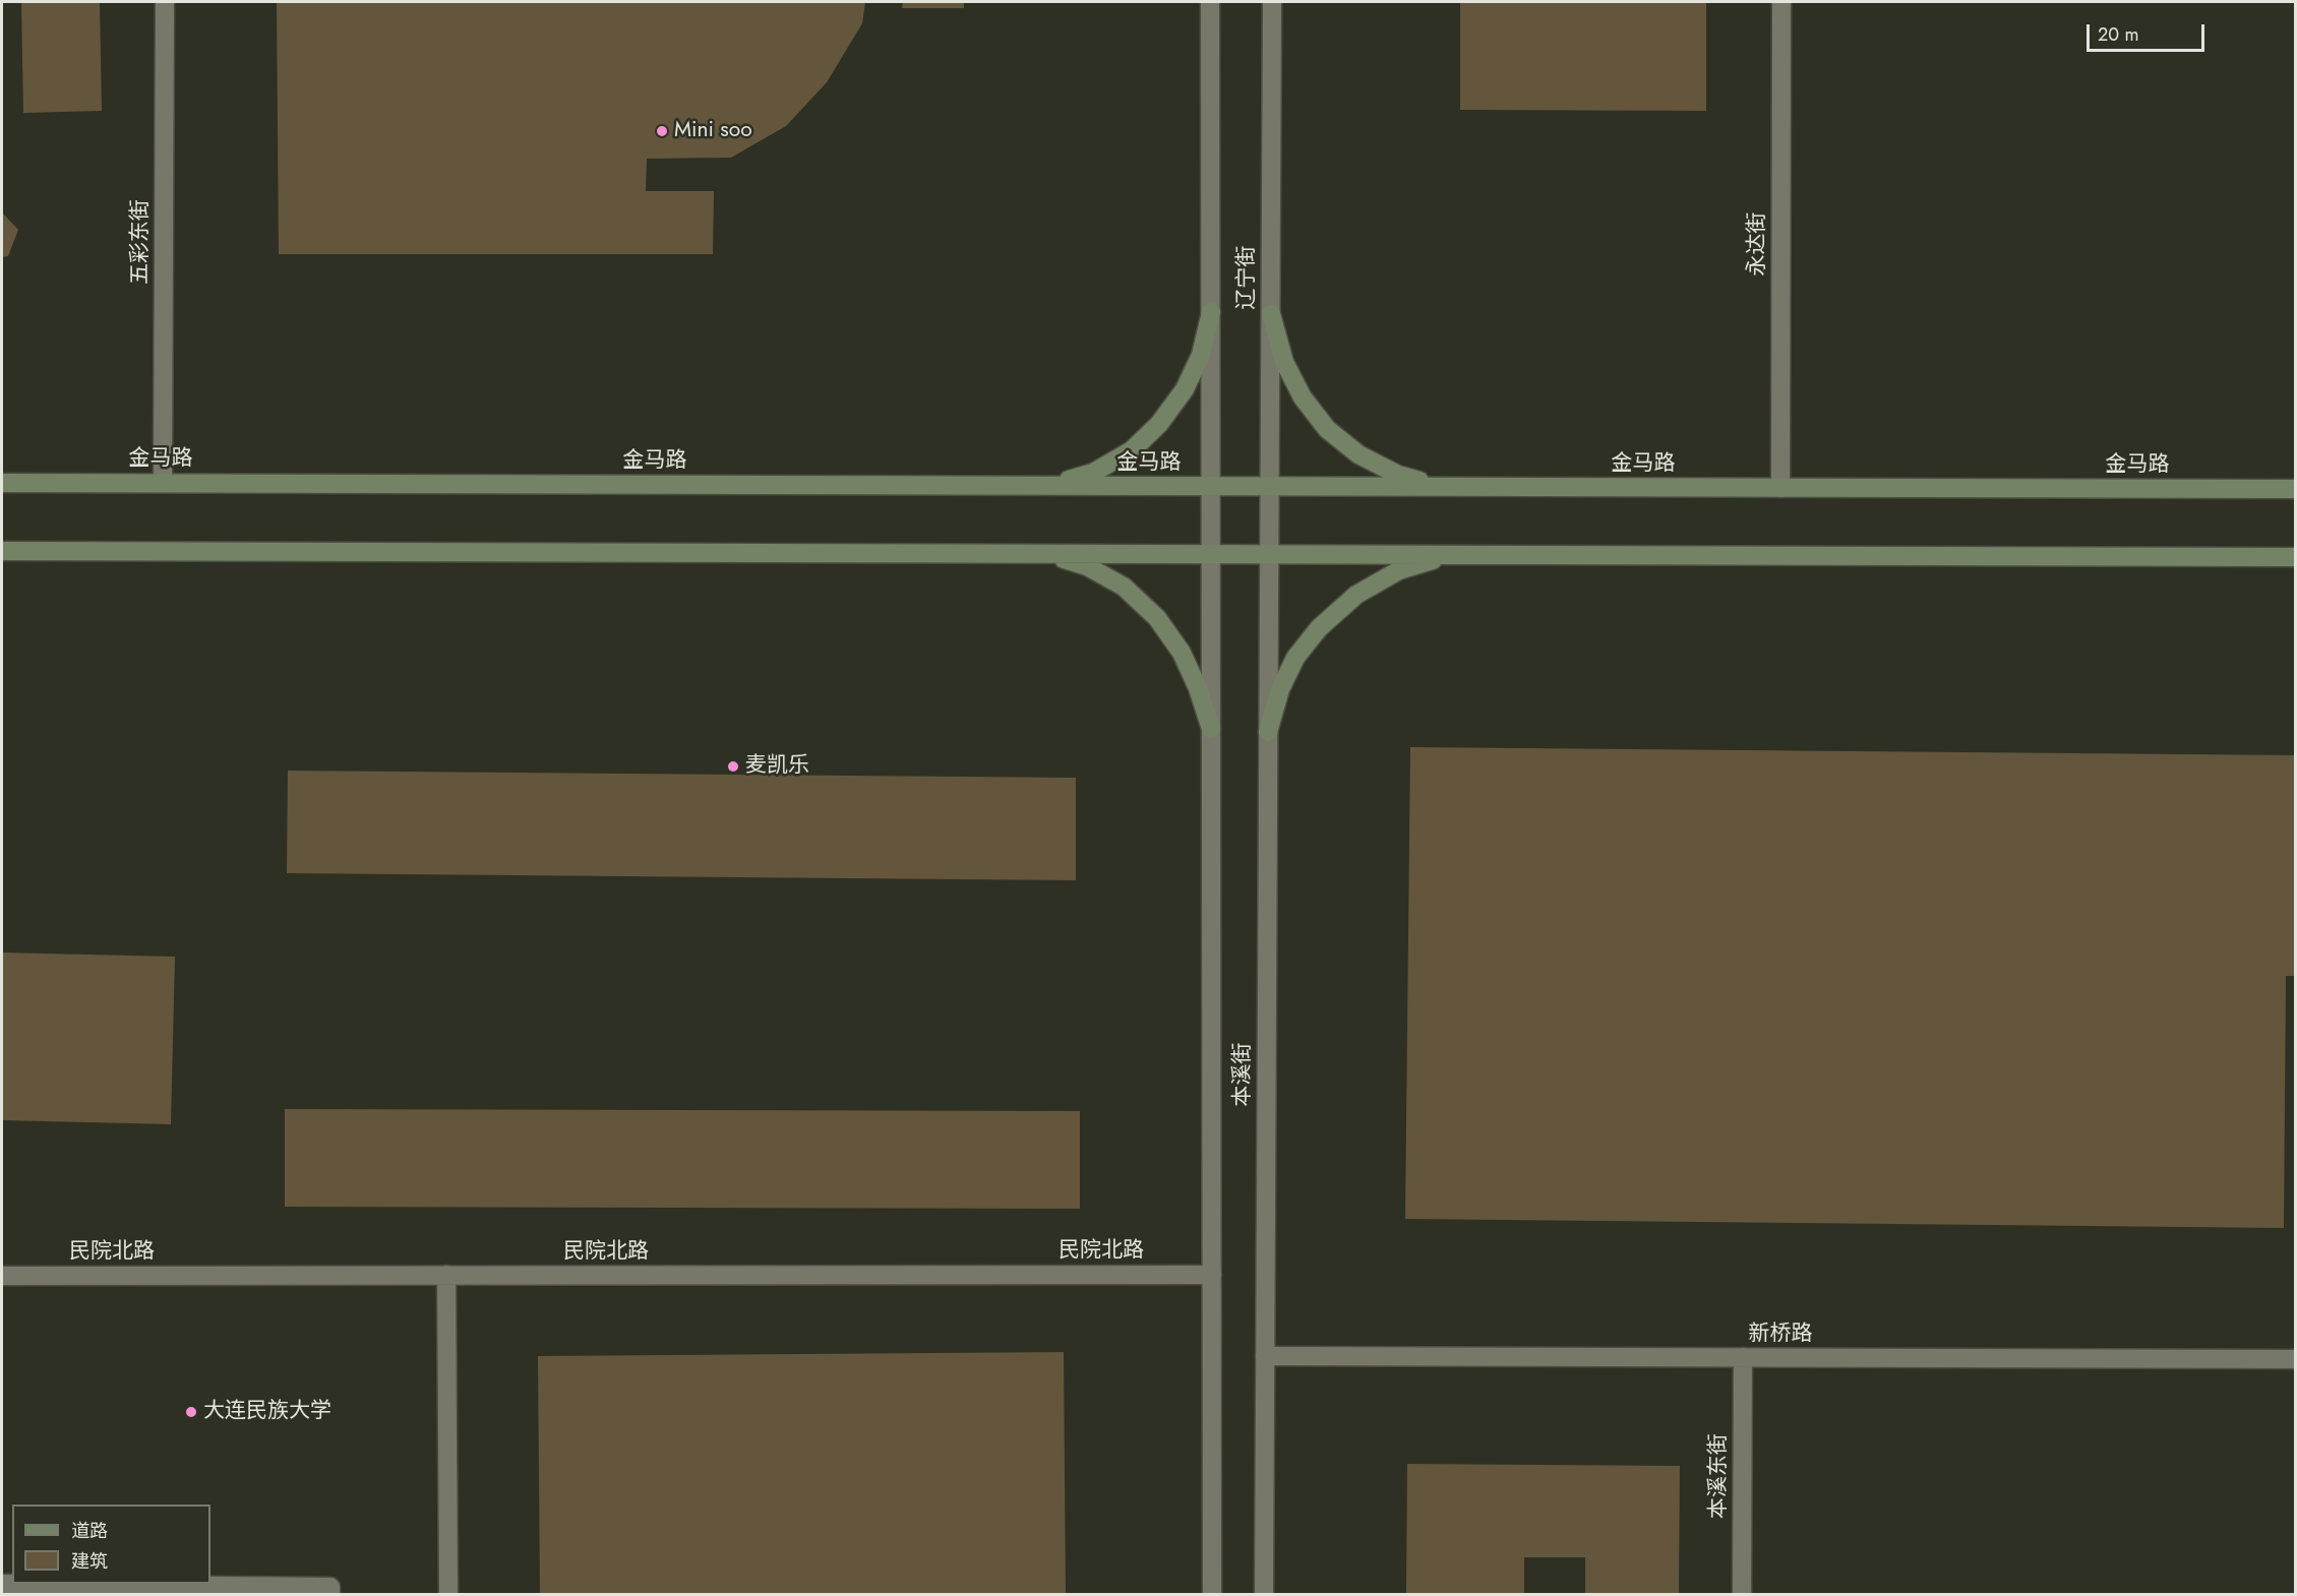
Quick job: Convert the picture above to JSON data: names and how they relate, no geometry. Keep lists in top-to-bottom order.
{
  "streets": {
    "main road": ["金马路"],
    "street": [
      "五彩东街",
      "永达街",
      "辽宁街",
      "本溪街",
      "民院北路",
      "新桥路",
      "本溪东街"
    ]
  },
  "crossings": [
    ["五彩东街", "金马路"],
    ["永达街", "金马路"],
    ["辽宁街", "金马路"],
    ["辽宁街", "本溪街"],
    ["本溪街", "民院北路"],
    ["本溪街", "新桥路"],
    ["新桥路", "本溪东街"]
  ],
  "places": ["Mini soo", "麦凯乐", "大连民族大学"],
  "legend": ["道路", "建筑"],
  "scale_bar": "20 m"
}
